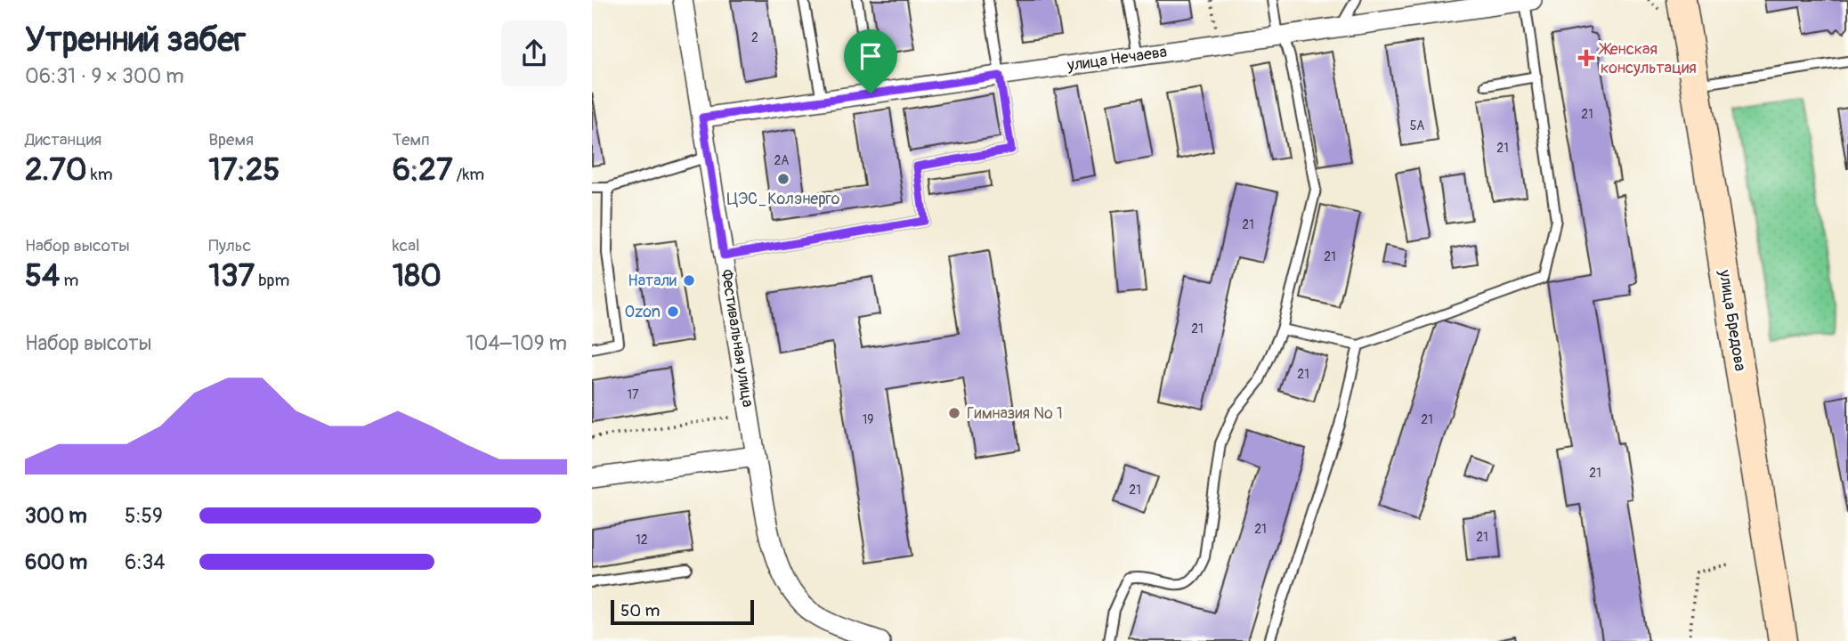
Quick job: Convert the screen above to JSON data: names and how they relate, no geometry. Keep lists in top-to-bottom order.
{
  "streets": {
    "street": ["улица Нечаева", "улица Бредова", "Фестивальная улица"]
  },
  "crossings": [
    ["улица Нечаева", "Фестивальная улица"]
  ],
  "places": {
    "health": ["Женская консультация"],
    "other": [
      "ЦЭС_Колэнерго",
      "Натали",
      "Ozon",
      "Гимназия № 1"
    ]
  },
  "house_numbers": [
    "2",
    "21",
    "5А",
    "21",
    "2А",
    "21",
    "21",
    "21",
    "21",
    "17",
    "19",
    "21",
    "21",
    "21",
    "21",
    "21",
    "12"
  ],
  "scale_bar": "50 m",
  "page": {
    "heading": ["Утренний забег", "06:31 · 9 × 300 m"],
    "stats": [
      ["Дистанция", "2.70 km"],
      ["Время", "17:25"],
      ["Темп", "6:27 /km"],
      ["Набор высоты", "54 m"],
      ["Пульс", "137 bpm"],
      ["kcal", "180"]
    ],
    "chart": ["Набор высоты", "104–109 m"],
    "list": [
      {
        "name": "300 m",
        "note": "5:59"
      },
      {
        "name": "600 m",
        "note": "6:34"
      }
    ],
    "scale": "50 m"
  }
}
